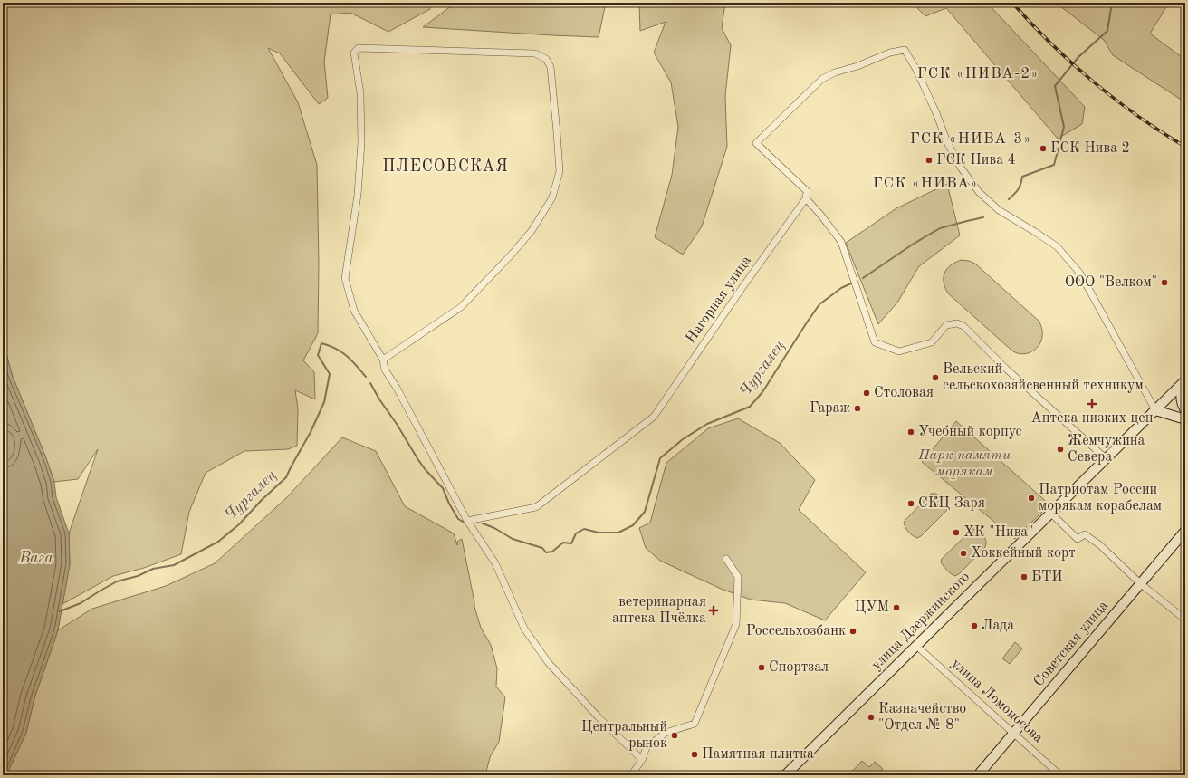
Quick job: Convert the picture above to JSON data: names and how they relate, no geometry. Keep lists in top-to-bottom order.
{
  "streets": {
    "main road": ["улица Дзержинского", "Советская улица"],
    "street": ["Нагорная улица", "улица Ломоносова"]
  },
  "crossings": [
    ["улица Дзержинского", "улица Ломоносова"],
    ["Советская улица", "улица Ломоносова"]
  ],
  "districts": [
    "ГСК «НИВА-2»",
    "ГСК «НИВА-3»",
    "ПЛЕСОВСКАЯ",
    "ГСК «НИВА»"
  ],
  "water": ["Чургалец", "Вага"],
  "parks": ["Парк памяти морякам"],
  "places": {
    "other": [
      "ГСК Нива 2",
      "ГСК Нива 4",
      "ООО \"Велком\"",
      "Вельский сельскохозяйсвенный техникум",
      "Столовая",
      "Гараж",
      "Учебный корпус",
      "Жемчужина Севера",
      "Патриотам России морякам корабелам",
      "СКЦ Заря",
      "ХК \"Нива\"",
      "Хоккейный корт",
      "БТИ",
      "ЦУМ",
      "Лада",
      "Россельхозбанк",
      "Спортзал",
      "Казначейство \"Отдел № 8\"",
      "Центральный рынок",
      "Памятная плитка"
    ],
    "health": ["Аптека низких цен", "ветеринарная аптека Пчёлка"]
  }
}
